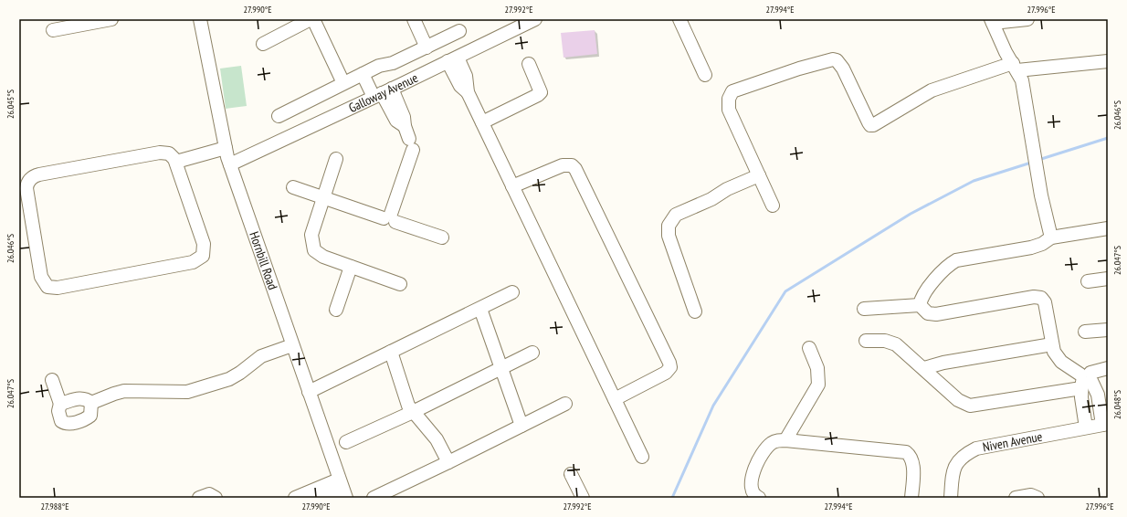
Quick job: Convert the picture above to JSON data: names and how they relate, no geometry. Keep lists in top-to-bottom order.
{
  "streets": {
    "street": ["Galloway Avenue", "Hornbill Road", "Niven Avenue"]
  },
  "crossings": [
    ["Galloway Avenue", "Hornbill Road"]
  ],
  "coordinates": [
    "27.990°E",
    "27.992°E",
    "27.994°E",
    "27.996°E",
    "26.045°S",
    "26.046°S",
    "26.047°S",
    "26.048°S",
    "27.988°E"
  ]
}
